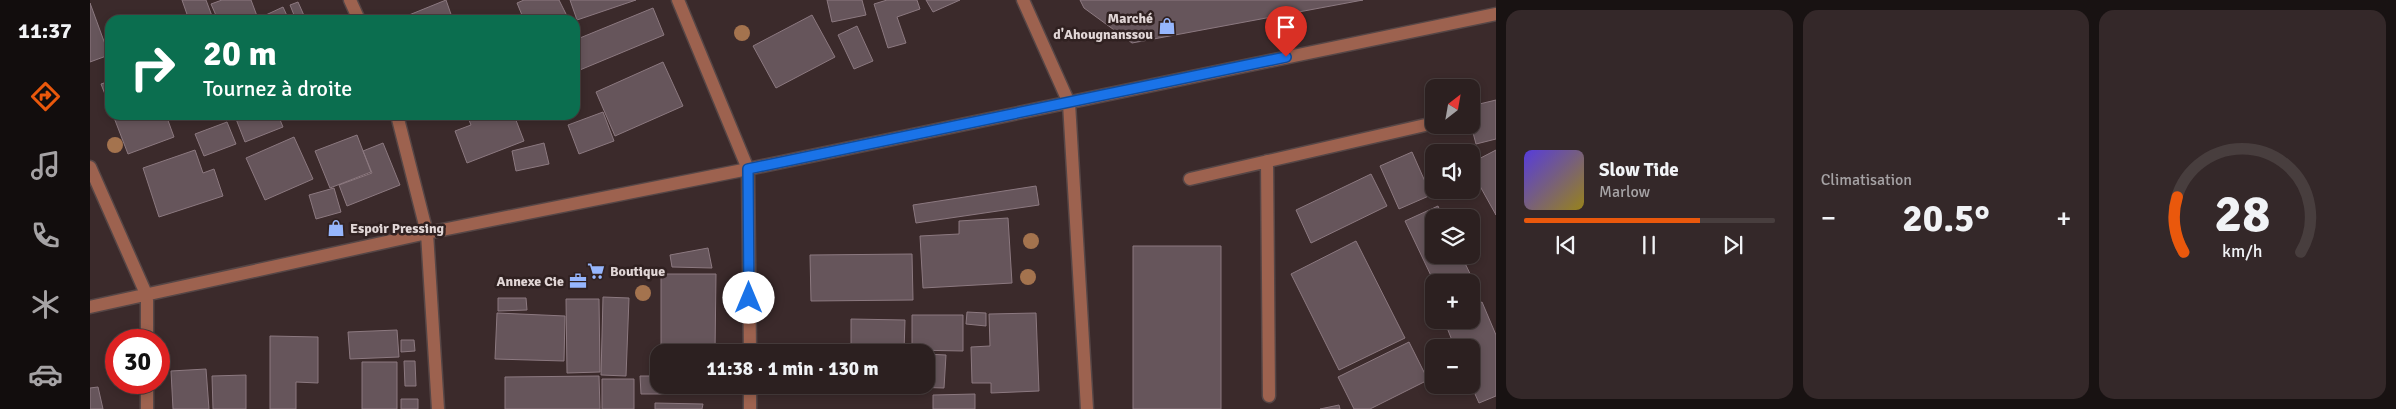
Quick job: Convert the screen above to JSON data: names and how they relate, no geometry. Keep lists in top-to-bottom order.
{
  "places": {
    "shop": ["Marché d'Ahougnanssou", "Espoir Pressing"],
    "supermarket": ["Boutique"],
    "office": ["Annexe Cie"]
  },
  "north": "top right",
  "page": {
    "tabs": "11:37",
    "tile": "Climatisation",
    "turn": ["20 m", "Tournez à droite"],
    "map_buttons": ["+", "−"],
    "song": ["Slow Tide", "Marlow"],
    "heat": ["−", "20.5°", "+"],
    "limit": "30",
    "trip": "11:38 · 1 min · 130 m",
    "gauge": ["28", "km/h"]
  }
}
